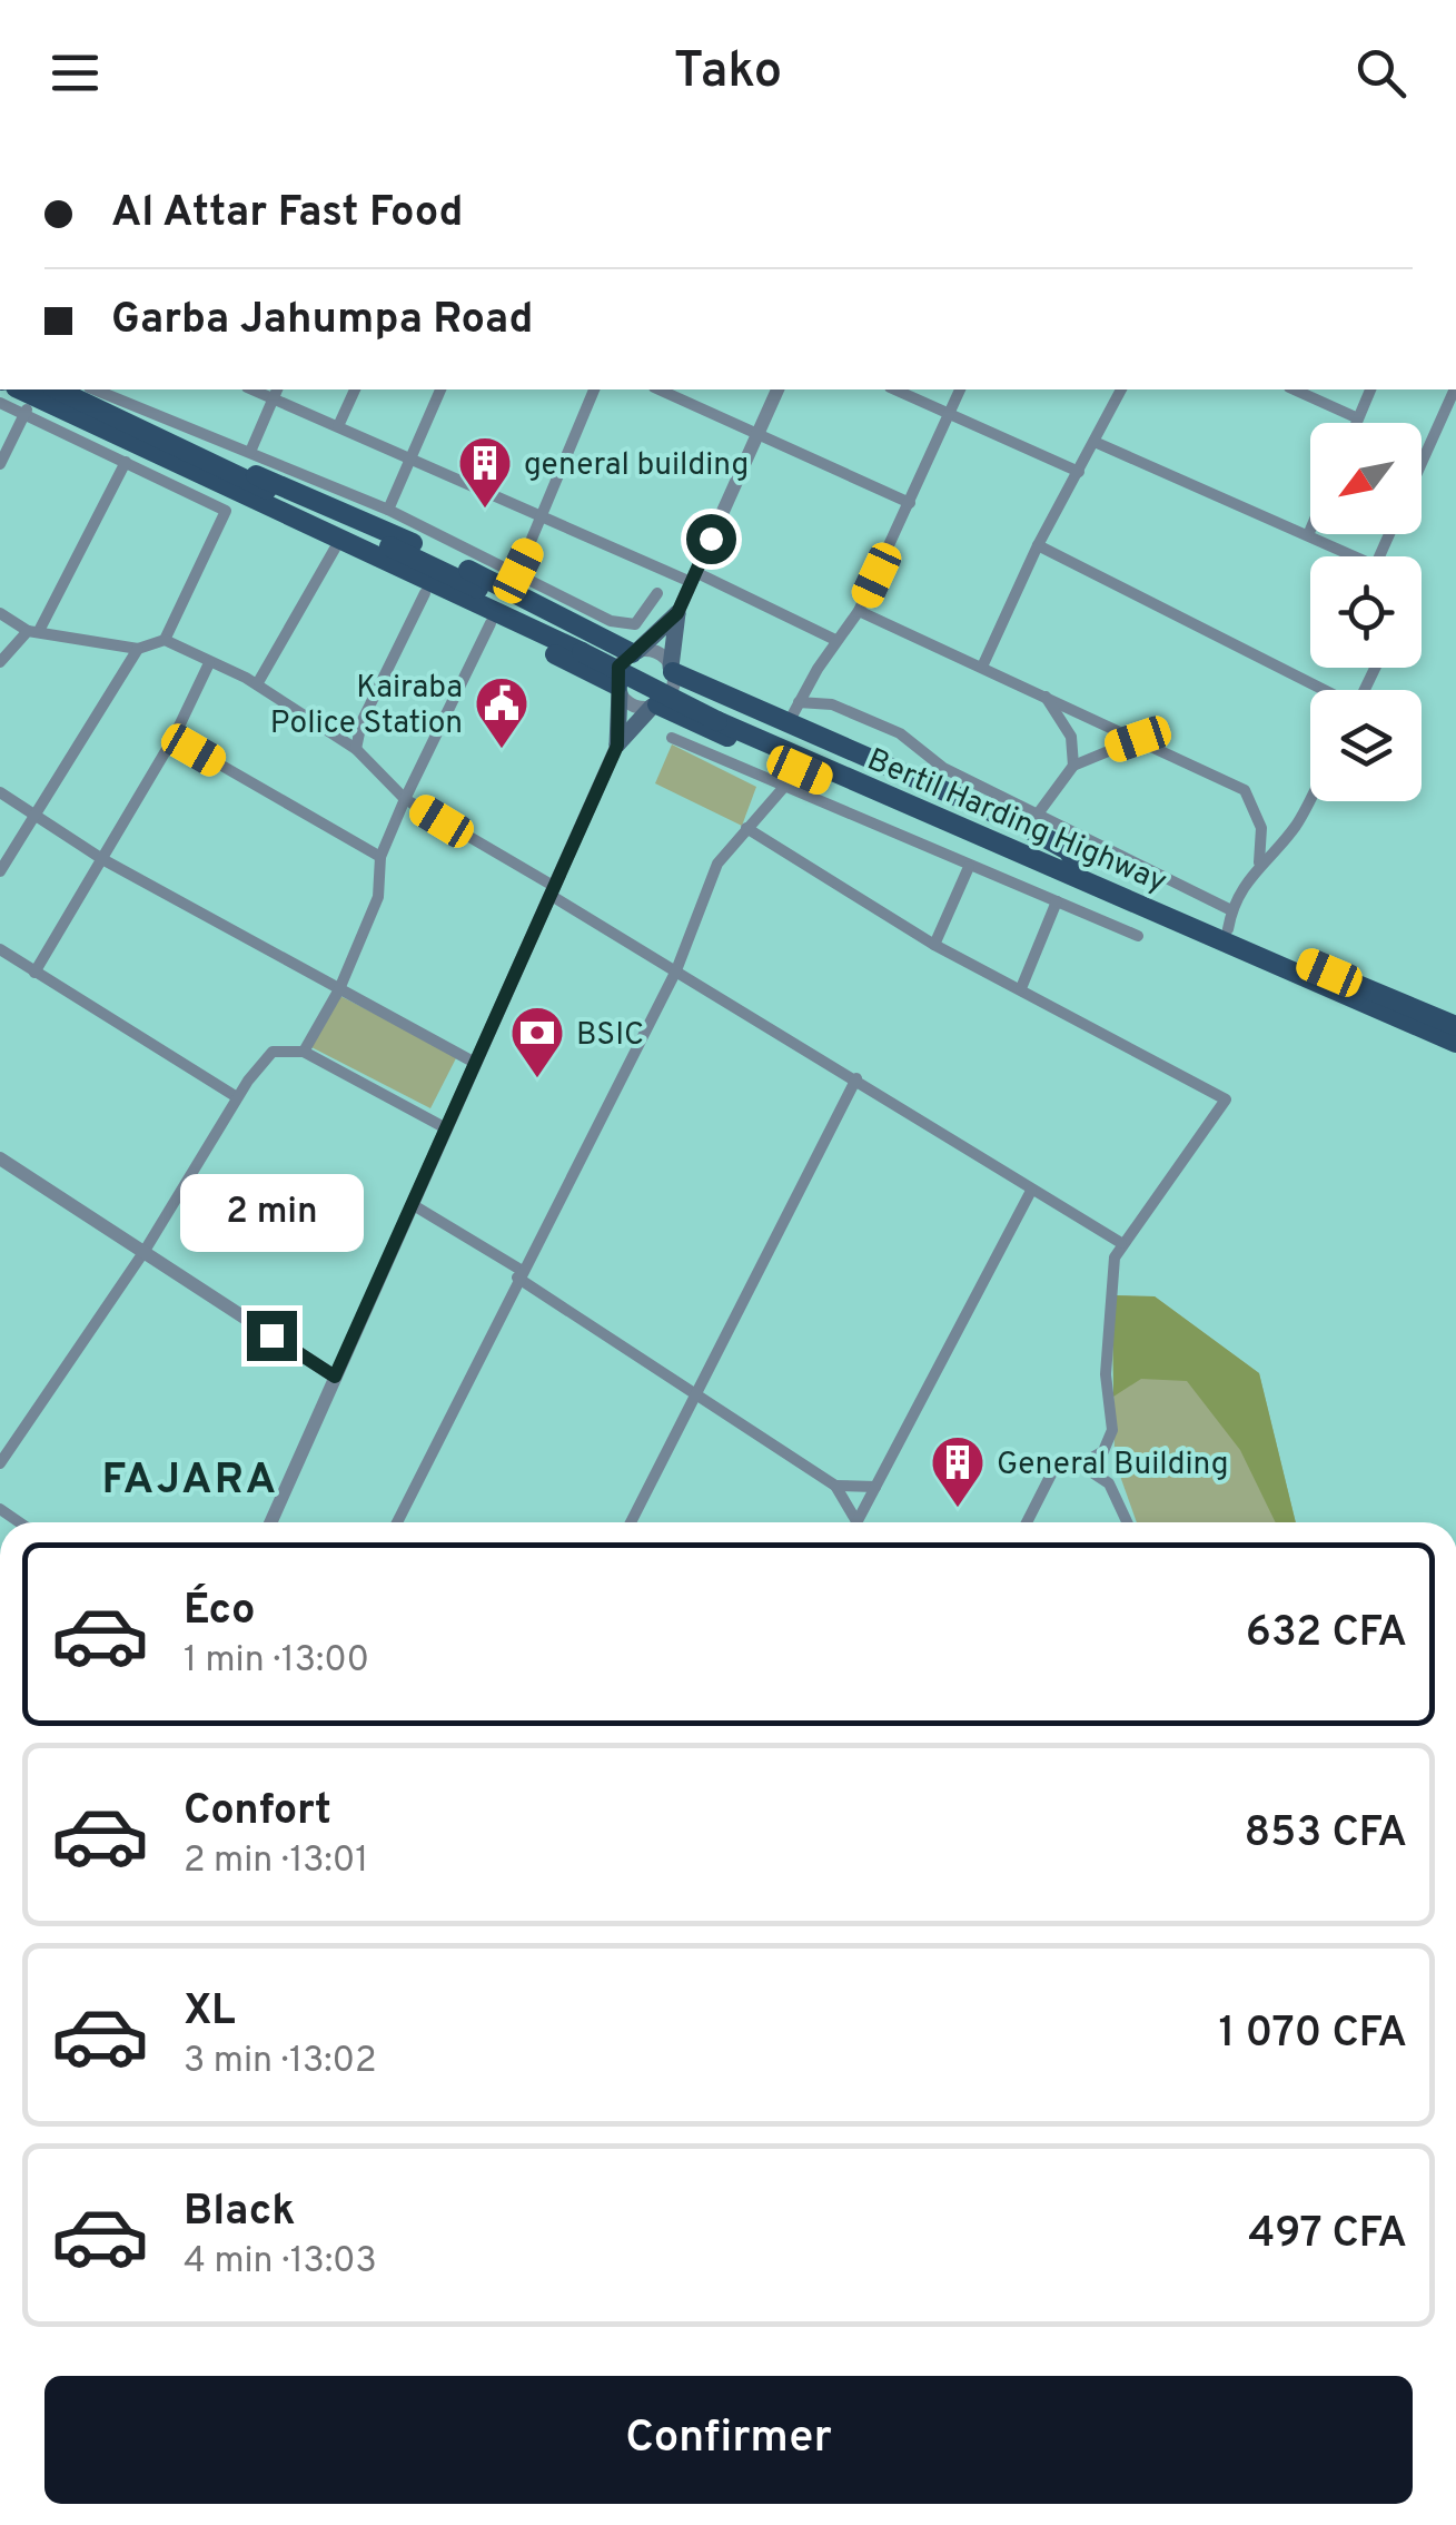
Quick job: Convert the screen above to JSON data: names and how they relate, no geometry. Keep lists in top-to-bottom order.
{
  "streets": {
    "main road": ["Bertil Harding Highway"]
  },
  "districts": ["FAJARA"],
  "places": {
    "building": ["general building", "General Building"],
    "public building": ["Kairaba Police Station"],
    "bank": ["BSIC"]
  },
  "north": "bottom left",
  "page": {
    "header": "Tako",
    "banner": ["Al Attar Fast Food", "Garba Jahumpa Road"],
    "bubble": "2 min",
    "list": [
      {
        "name": "Éco",
        "note": "1 min · 13:00",
        "value": "632 CFA"
      },
      {
        "name": "Confort",
        "note": "2 min · 13:01",
        "value": "853 CFA"
      },
      {
        "name": "XL",
        "note": "3 min · 13:02",
        "value": "1 070 CFA"
      },
      {
        "name": "Black",
        "note": "4 min · 13:03",
        "value": "497 CFA"
      }
    ],
    "buttons": "Confirmer"
  }
}
